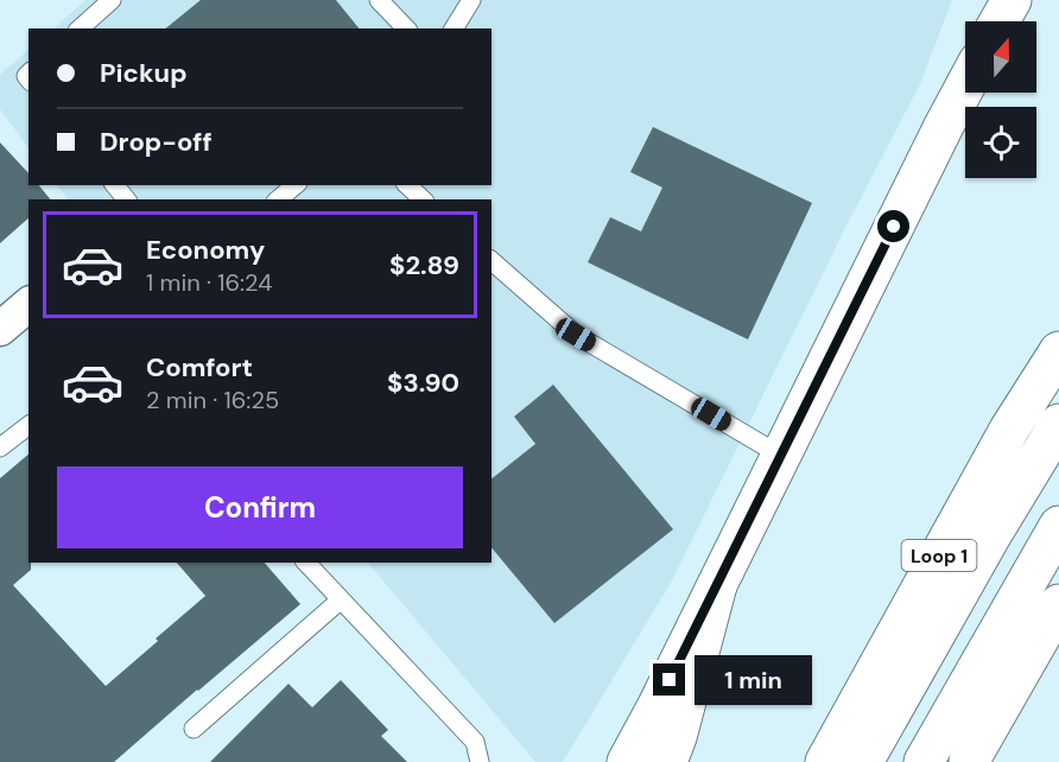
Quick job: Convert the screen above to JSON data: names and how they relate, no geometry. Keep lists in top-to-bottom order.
{
  "streets": {
    "main road": ["Loop 1"]
  },
  "north": "top",
  "page": {
    "banner": ["Pickup", "Drop-off"],
    "list": [
      {
        "name": "Economy",
        "note": "1 min · 16:24",
        "value": "$2.89"
      },
      {
        "name": "Comfort",
        "note": "2 min · 16:25",
        "value": "$3.90"
      }
    ],
    "buttons": "Confirm",
    "bubble": "1 min"
  }
}
